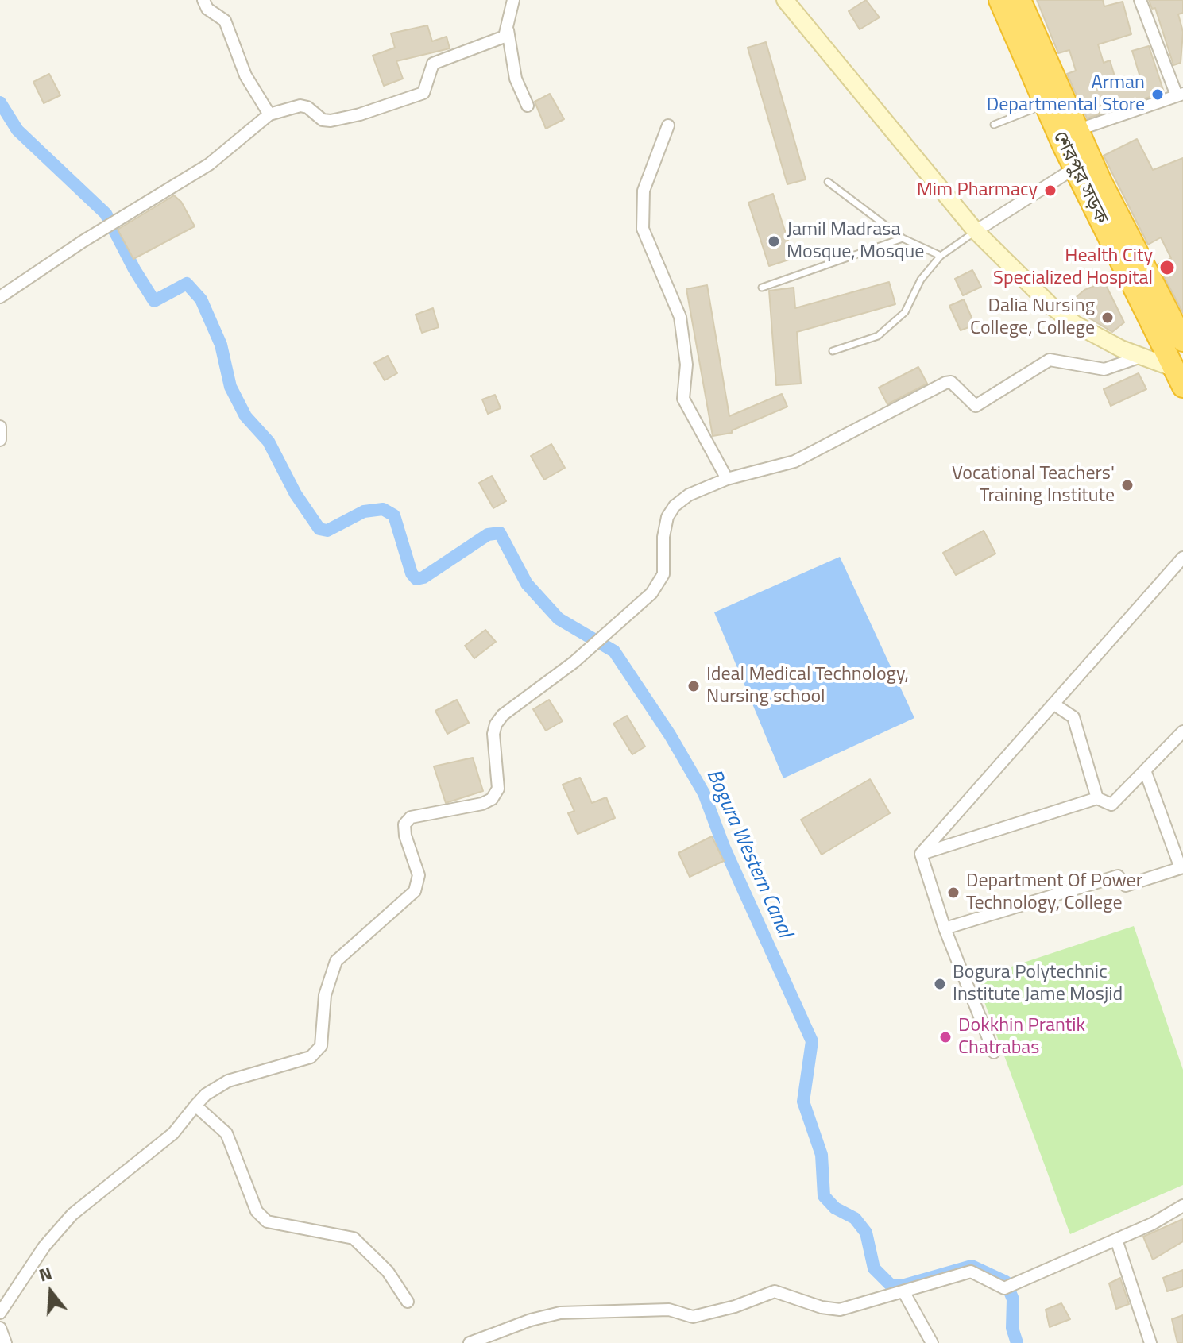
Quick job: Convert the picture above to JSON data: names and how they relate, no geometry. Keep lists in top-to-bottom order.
{
  "streets": {
    "highway": ["শেরপুর সড়ক"]
  },
  "water": ["Bogura Western Canal"],
  "places": [
    "Arman Departmental Store",
    "Mim Pharmacy",
    "Jamil Madrasa Mosque, Mosque",
    "Health City Specialized Hospital",
    "Dalia Nursing College, College",
    "Vocational Teachers' Training Institute",
    "Ideal Medical Technology, Nursing school",
    "Department Of Power Technology, College",
    "Bogura Polytechnic Institute Jame Mosjid",
    "Dokkhin Prantik Chatrabas"
  ],
  "north": "top"
}
